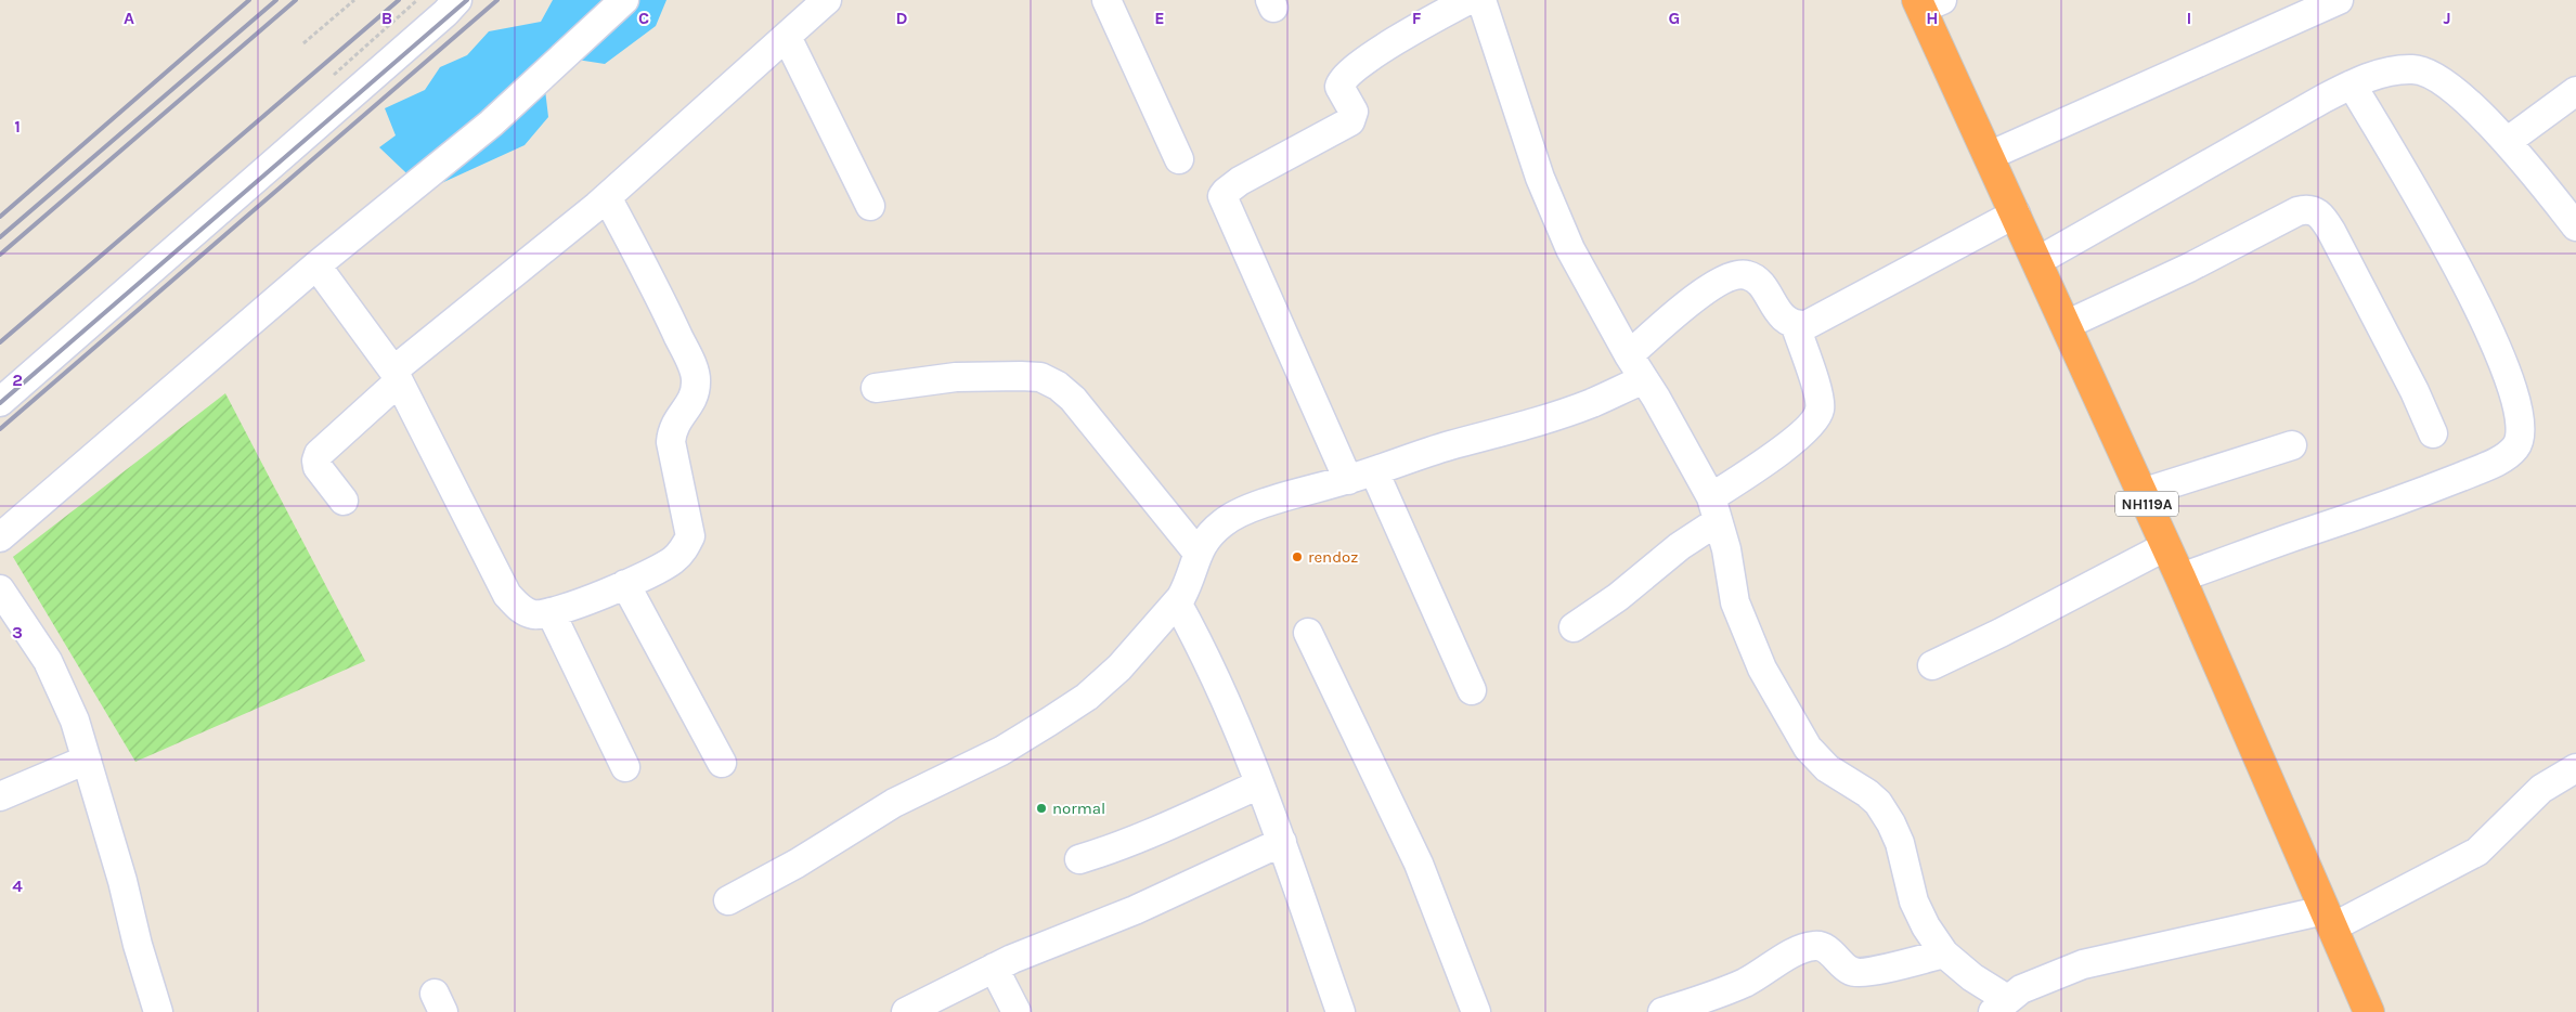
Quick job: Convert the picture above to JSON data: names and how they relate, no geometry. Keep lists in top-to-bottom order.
{
  "streets": {
    "highway": ["NH119A"]
  },
  "places": ["rendoz", "normal"],
  "grid": {
    "columns": [
      "A",
      "B",
      "C",
      "D",
      "E",
      "F",
      "G",
      "H",
      "I",
      "J"
    ],
    "rows": [
      "1",
      "2",
      "3",
      "4"
    ]
  }
}
